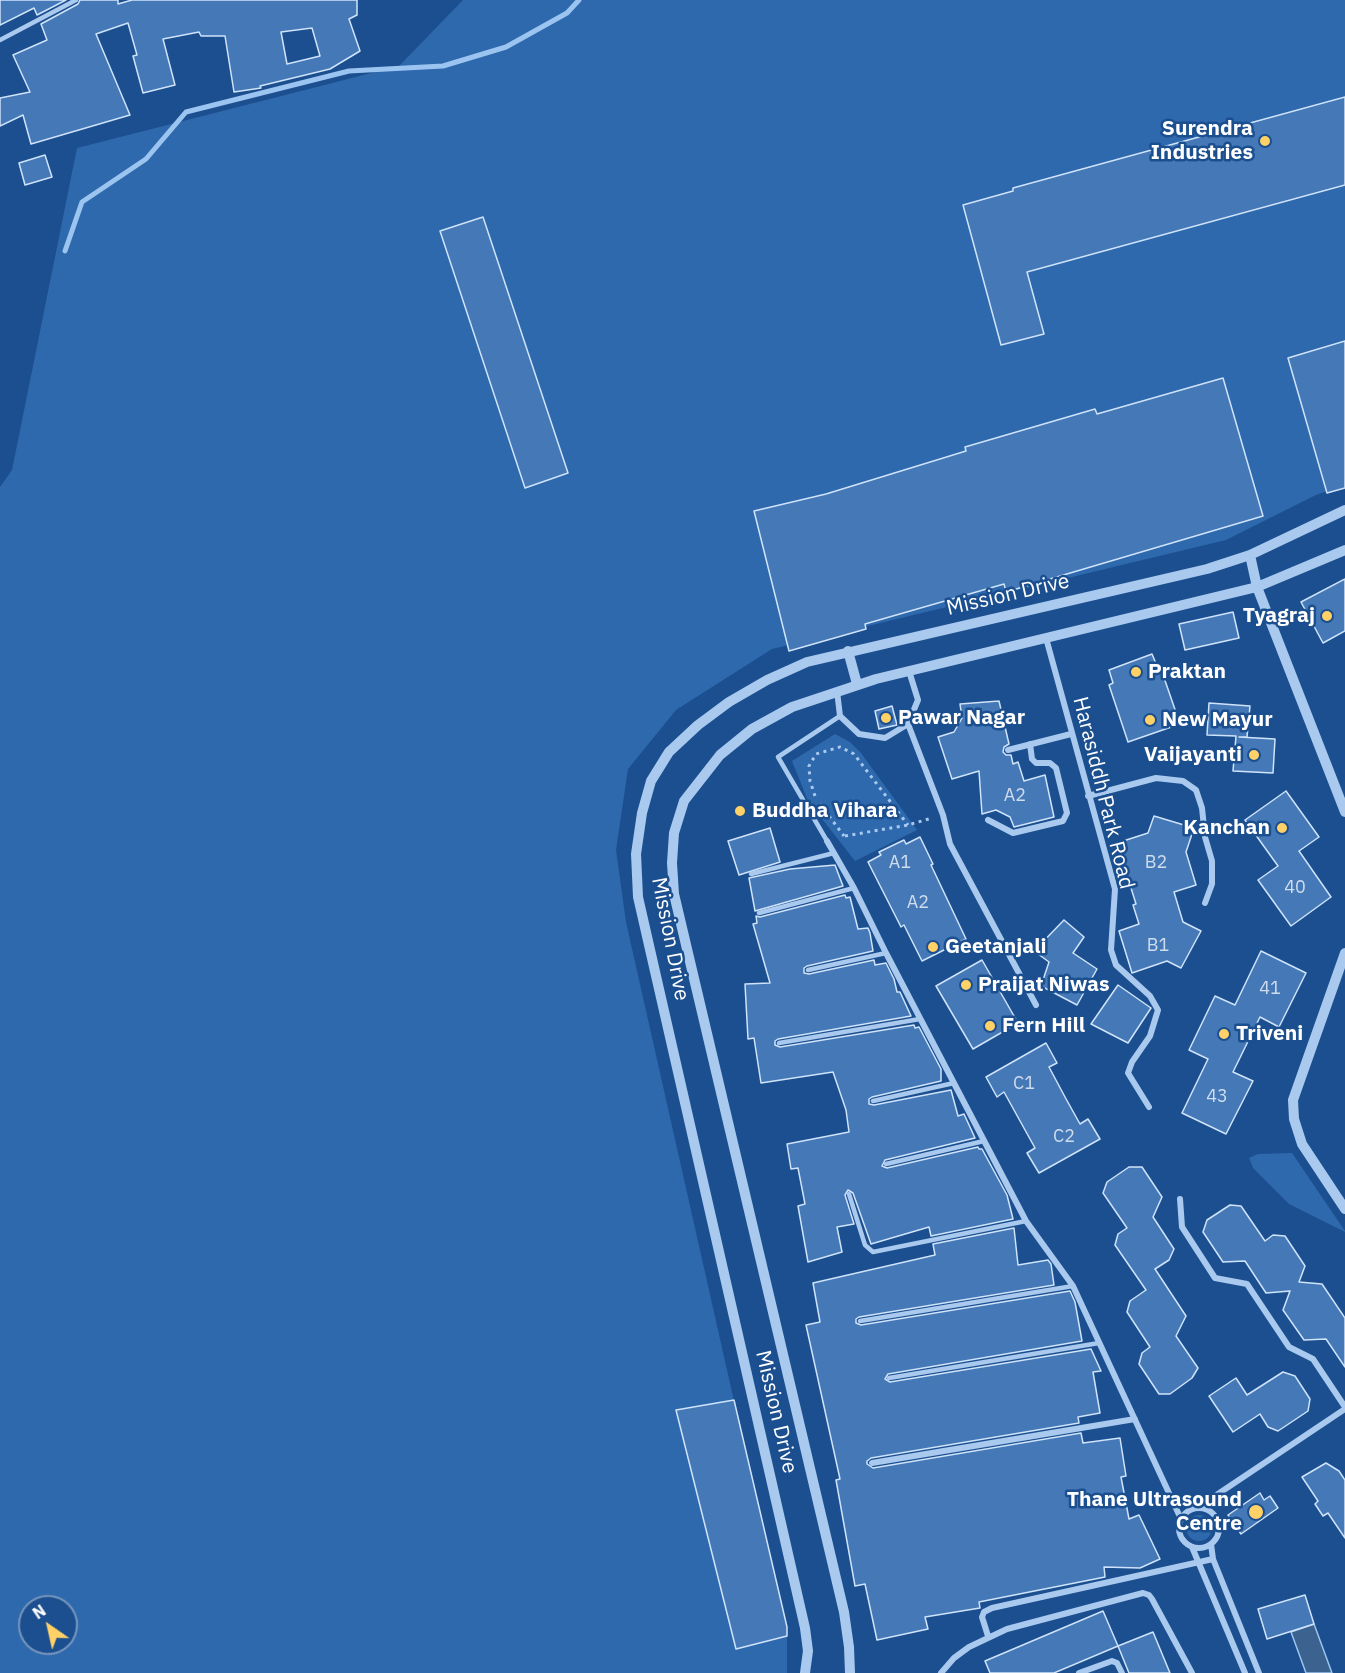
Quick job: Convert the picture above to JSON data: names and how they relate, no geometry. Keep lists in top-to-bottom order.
{
  "streets": {
    "street": ["Mission Drive", "Harasiddh Park Road"]
  },
  "crossings": [
    ["Mission Drive", "Harasiddh Park Road"]
  ],
  "places": [
    "Surendra Industries",
    "Tyagraj",
    "Praktan",
    "Pawar Nagar",
    "New Mayur",
    "Vaijayanti",
    "Buddha Vihara",
    "Kanchan",
    "Geetanjali",
    "Praijat Niwas",
    "Fern Hill",
    "Triveni",
    "Thane Ultrasound Centre"
  ],
  "house_numbers": [
    "A2",
    "A1",
    "B2",
    "40",
    "A2",
    "B1",
    "41",
    "C1",
    "43",
    "C2"
  ],
  "north": "top left"
}
